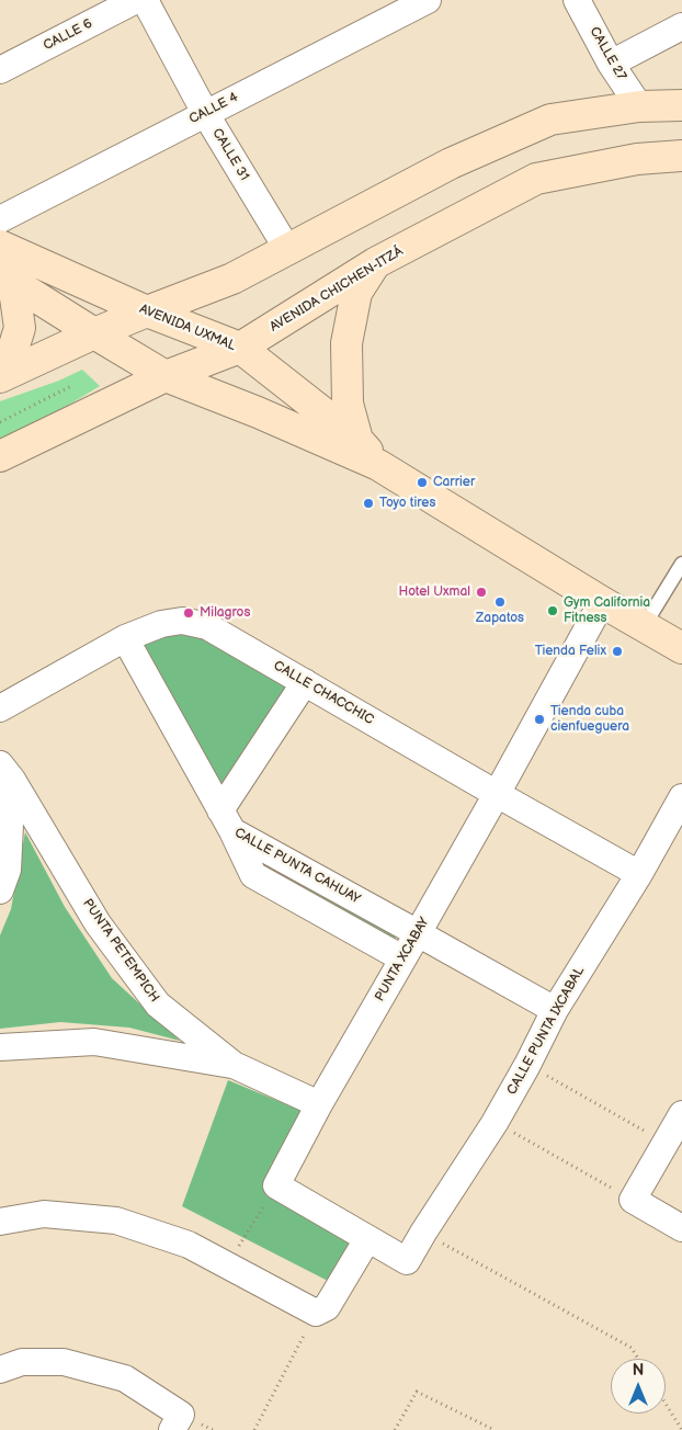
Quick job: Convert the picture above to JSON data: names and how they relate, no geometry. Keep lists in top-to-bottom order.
{
  "streets": {
    "main road": ["AVENIDA CHICHEN-ITZÁ", "AVENIDA UXMAL"],
    "street": [
      "CALLE 6",
      "CALLE 27",
      "CALLE 4",
      "CALLE 31",
      "CALLE CHACCHIC",
      "CALLE PUNTA CAHUAY",
      "PUNTA PETEMPICH",
      "PUNTA XCABAY",
      "CALLE PUNTA IXCABAL"
    ]
  },
  "crossings": [
    ["CALLE 4", "CALLE 31"],
    ["AVENIDA CHICHEN-ITZÁ", "AVENIDA UXMAL"],
    ["AVENIDA UXMAL", "PUNTA XCABAY"],
    ["CALLE CHACCHIC", "PUNTA XCABAY"],
    ["CALLE CHACCHIC", "CALLE PUNTA IXCABAL"],
    ["CALLE PUNTA CAHUAY", "PUNTA XCABAY"],
    ["CALLE PUNTA CAHUAY", "CALLE PUNTA IXCABAL"],
    ["PUNTA PETEMPICH", "PUNTA XCABAY"]
  ],
  "places": [
    "Carrier",
    "Toyo tires",
    "Hotel Uxmal",
    "Zapatos",
    "Gym California Fitness",
    "Milagros",
    "Tienda Felix",
    "Tienda cuba cienfueguera"
  ],
  "north": "top"
}
